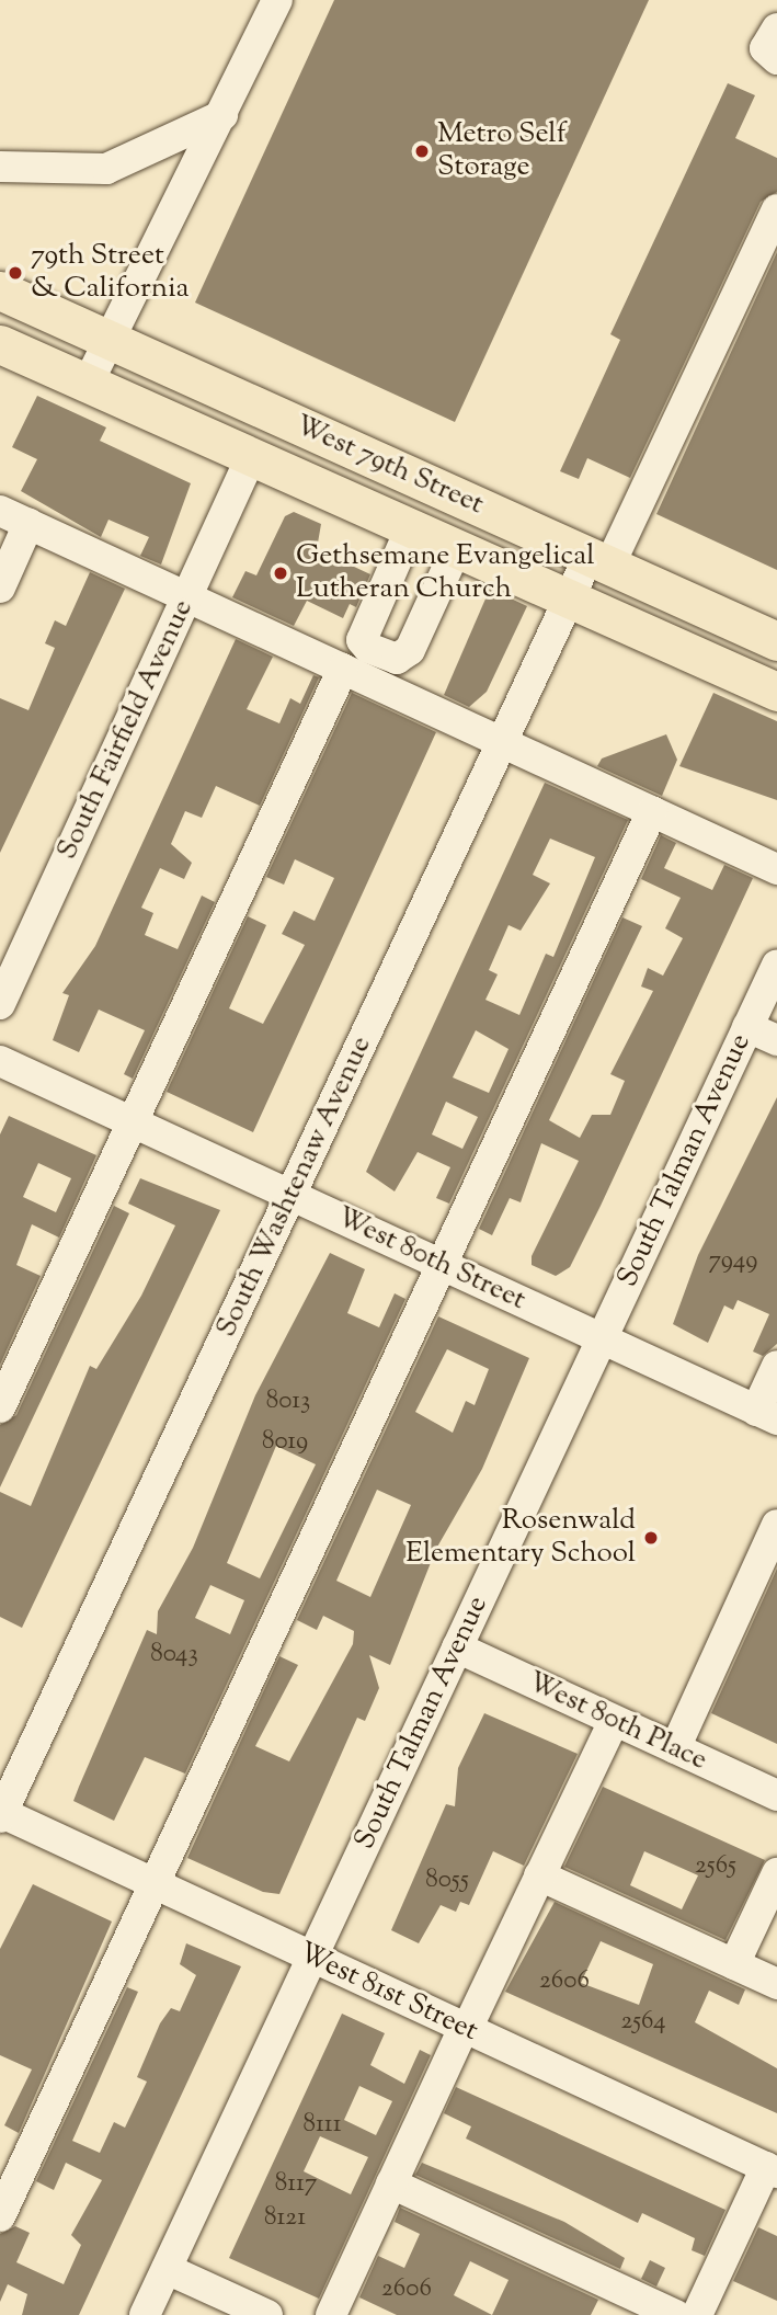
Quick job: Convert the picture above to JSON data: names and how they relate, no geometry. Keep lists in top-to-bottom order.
{
  "streets": {
    "main road": ["West 79th Street"],
    "street": [
      "South Fairfield Avenue",
      "South Talman Avenue",
      "South Washtenaw Avenue",
      "West 80th Street",
      "West 80th Place",
      "West 81st Street"
    ]
  },
  "crossings": [
    ["West 79th Street", "South Fairfield Avenue"],
    ["West 79th Street", "South Washtenaw Avenue"],
    ["South Talman Avenue", "West 80th Street"],
    ["South Talman Avenue", "West 80th Place"],
    ["South Talman Avenue", "West 81st Street"],
    ["South Washtenaw Avenue", "West 80th Street"],
    ["South Washtenaw Avenue", "West 81st Street"]
  ],
  "places": [
    "Metro Self Storage",
    "79th Street & California",
    "Gethsemane Evangelical Lutheran Church",
    "Rosenwald Elementary School"
  ],
  "house_numbers": [
    "7949",
    "8013",
    "8019",
    "8043",
    "2565",
    "8055",
    "2606",
    "2564",
    "8111",
    "8117",
    "8121",
    "2606"
  ]
}
